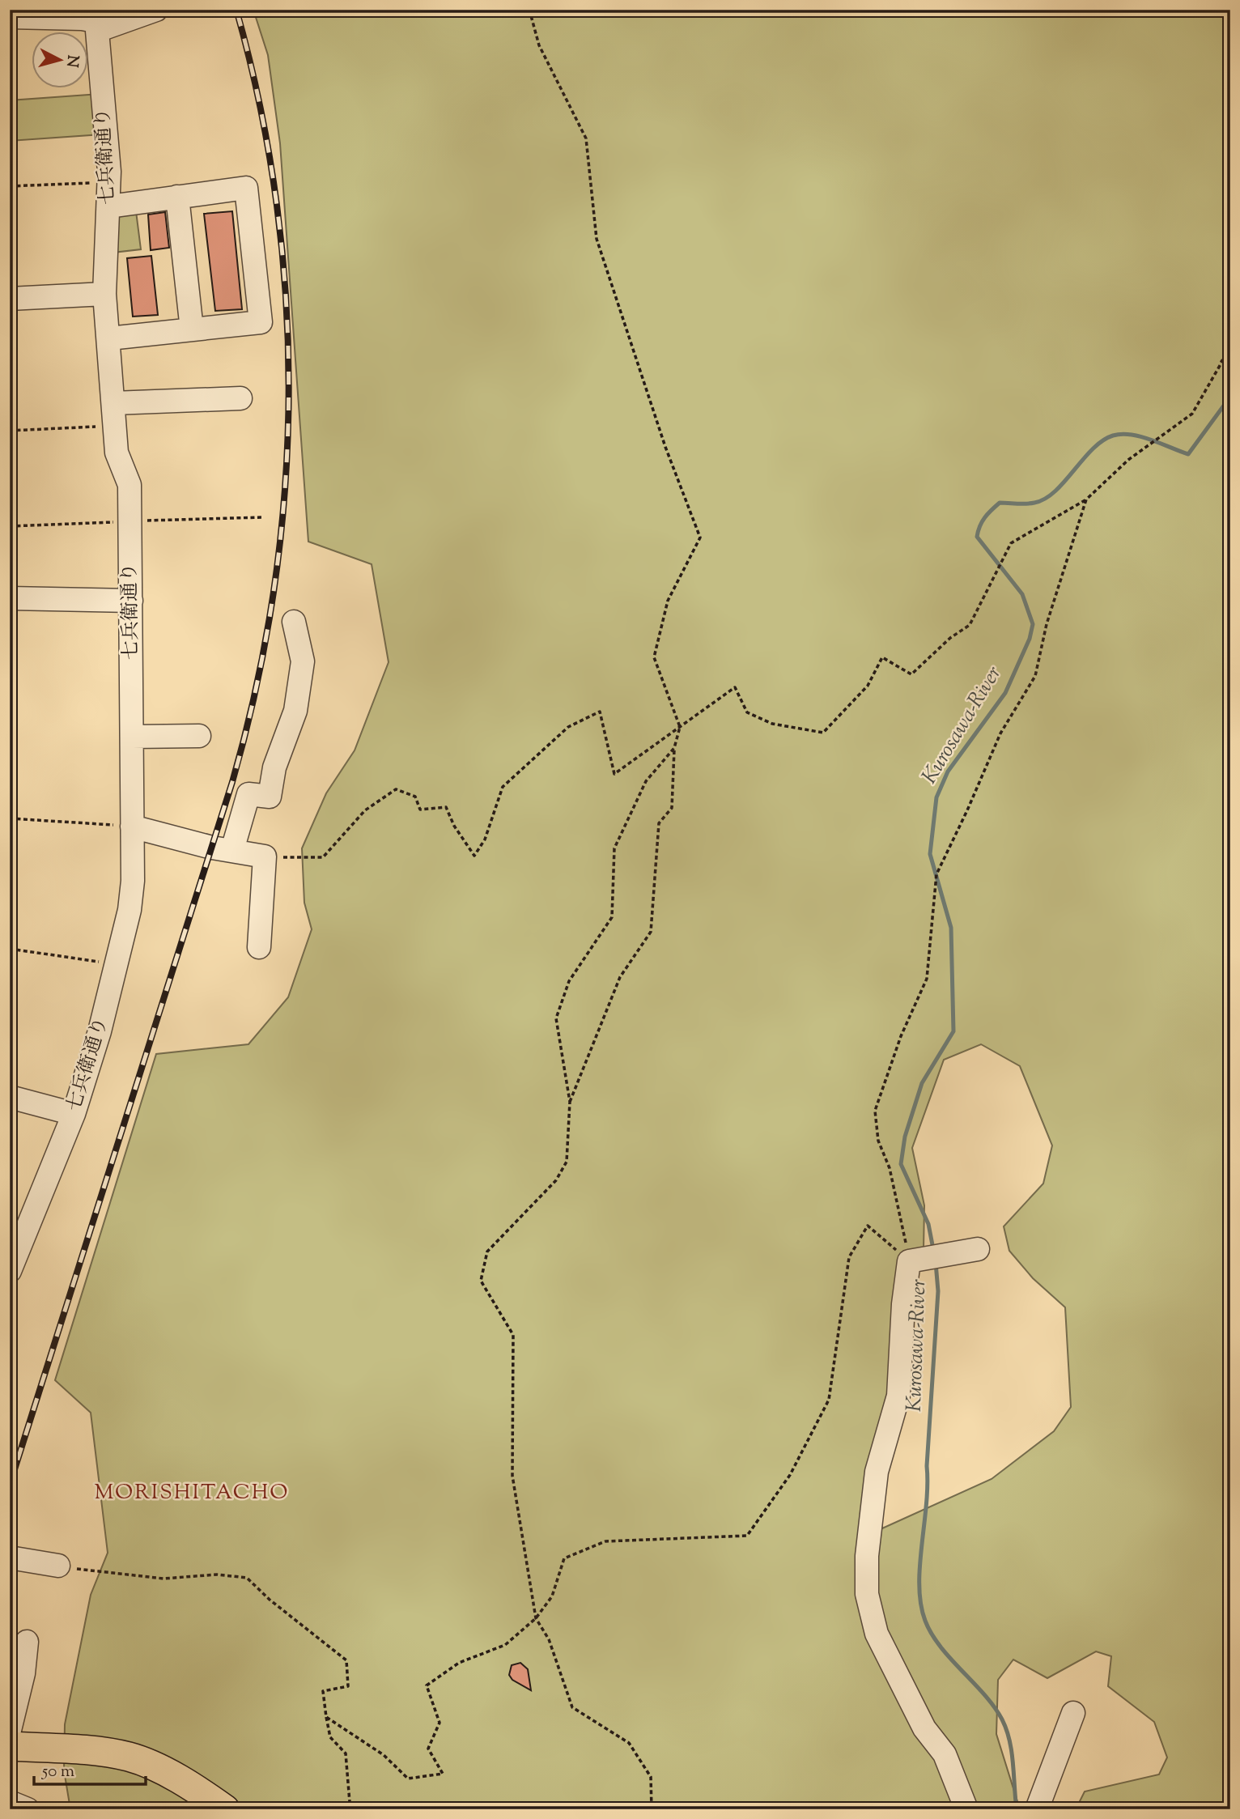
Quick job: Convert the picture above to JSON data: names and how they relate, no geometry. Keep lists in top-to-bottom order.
{
  "streets": {
    "street": ["七兵衛通り"]
  },
  "districts": ["MORISHITACHO"],
  "water": ["Kurosawa-River"],
  "scale_bar": "50 m",
  "north": "right"
}
